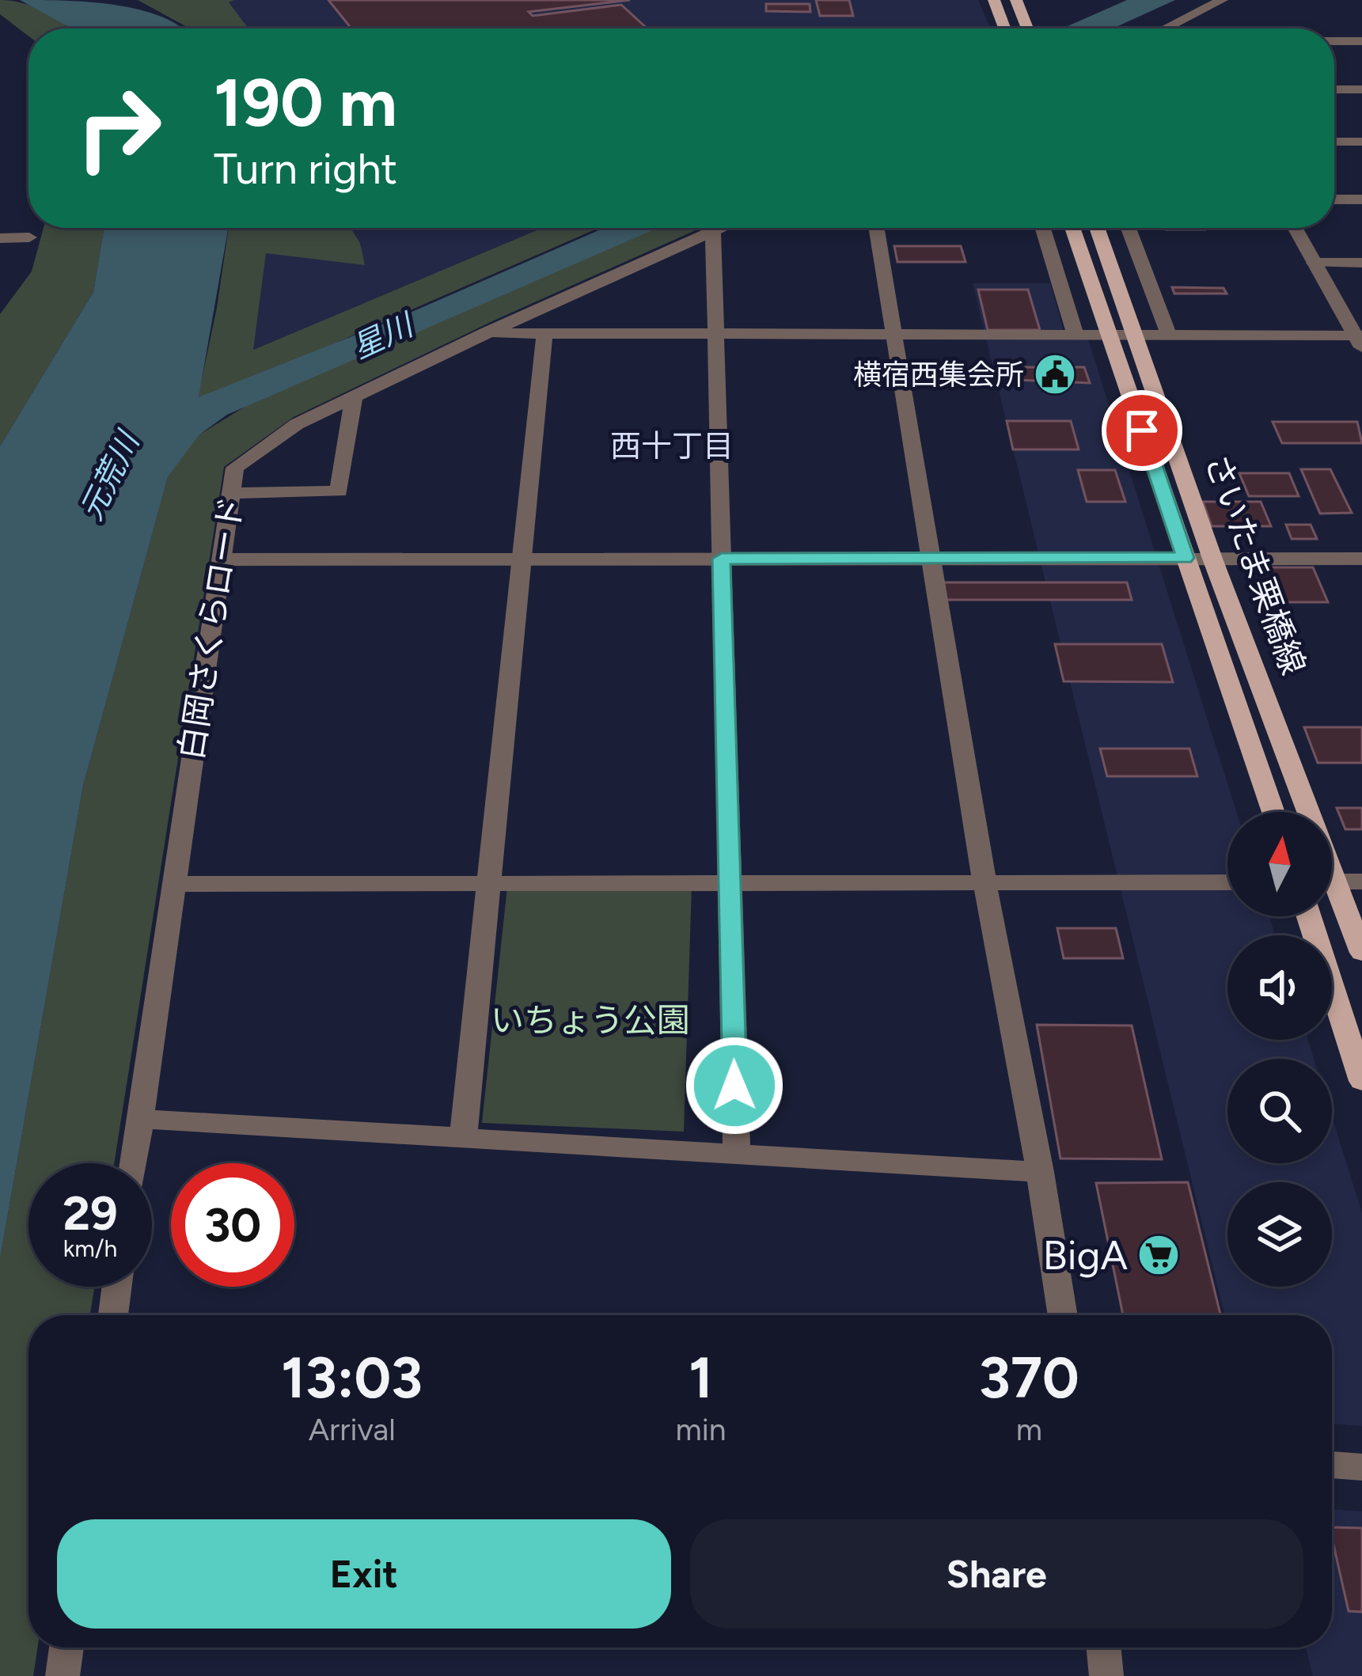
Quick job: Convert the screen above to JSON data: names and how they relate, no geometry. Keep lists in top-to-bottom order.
{
  "streets": {
    "main road": ["さいたま栗橋線"],
    "street": ["白岡さくらロード"]
  },
  "districts": ["西十丁目"],
  "water": ["星川", "元荒川"],
  "parks": ["いちょう公園"],
  "places": {
    "public building": ["横宿西集会所"],
    "supermarket": ["BigA"]
  },
  "north": "top",
  "page": {
    "turn": ["190 m", "Turn right"],
    "speed": "29 km/h",
    "limit": "30",
    "eta": [
      "13:03",
      "Arrival",
      "1",
      "min",
      "370",
      "m"
    ],
    "buttons": ["Exit", "Share"]
  }
}
